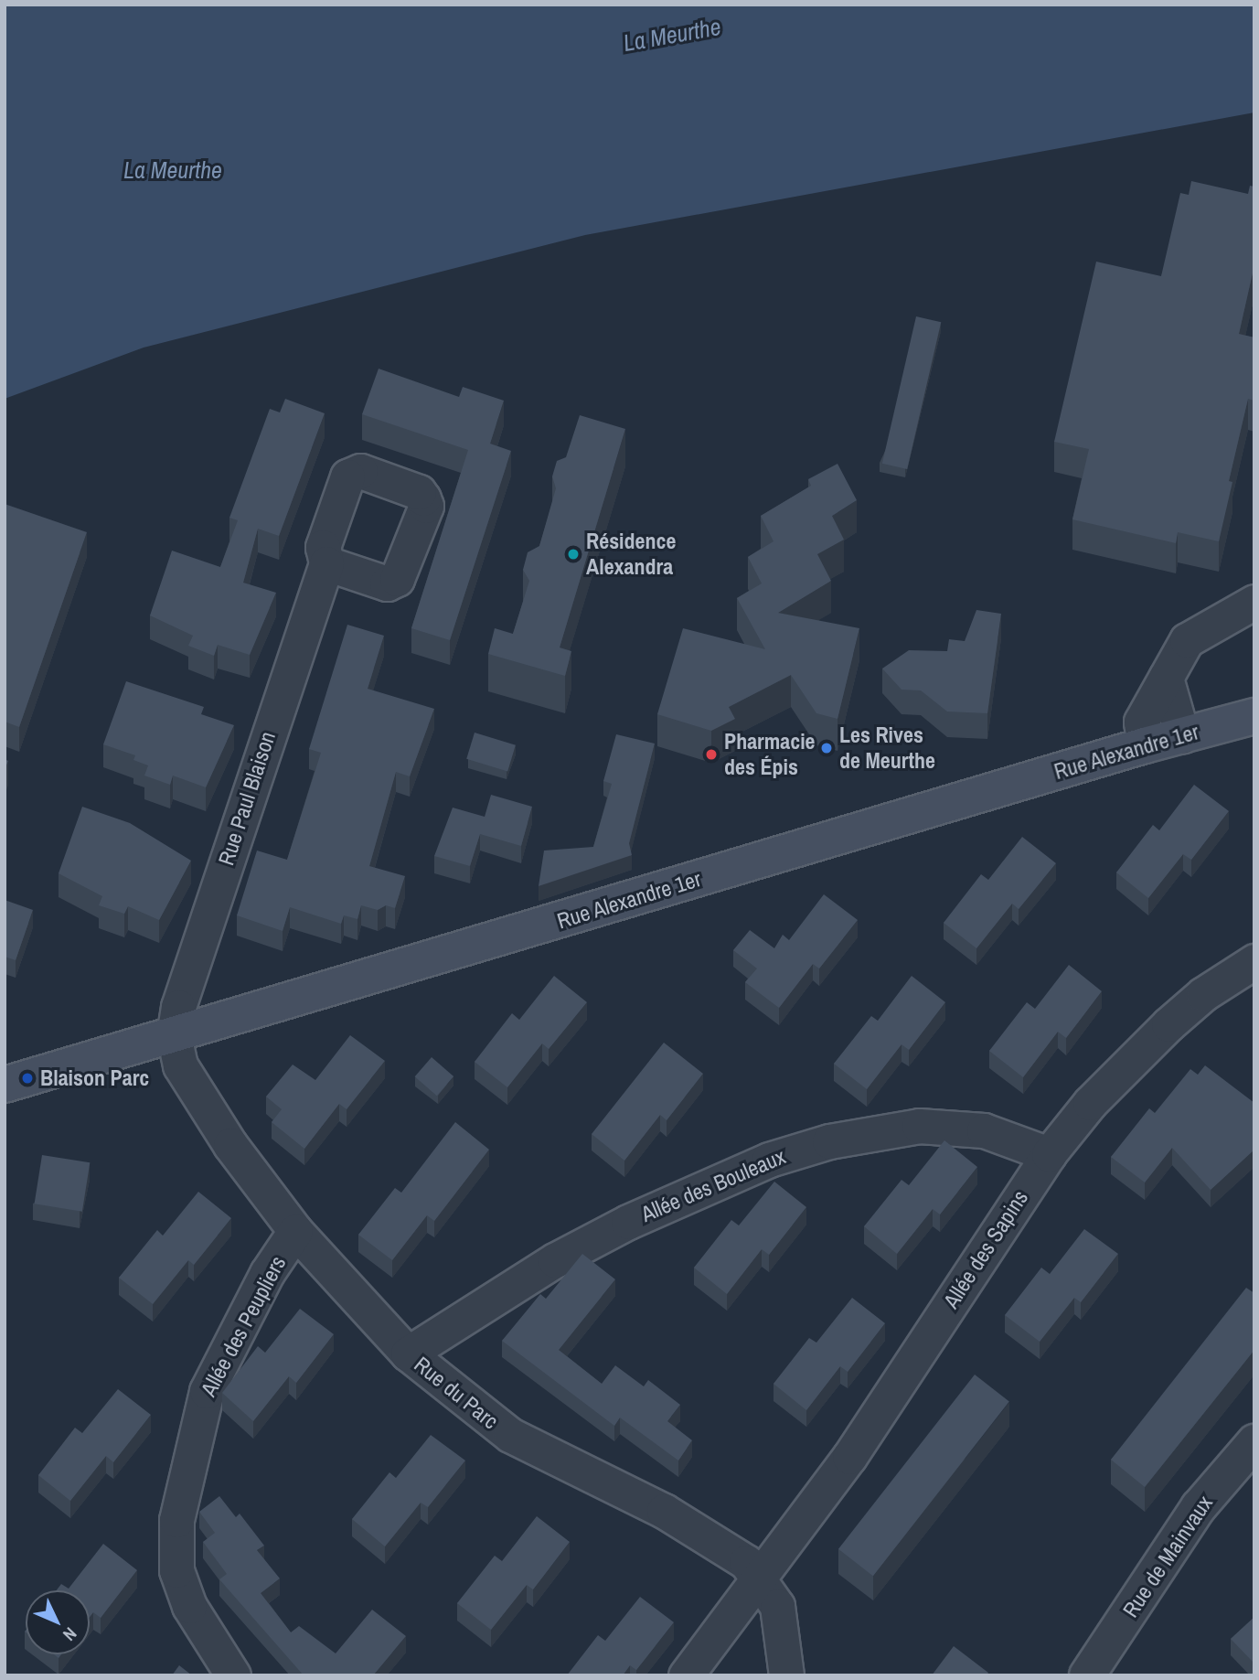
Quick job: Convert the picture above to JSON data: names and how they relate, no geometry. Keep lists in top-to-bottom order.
{
  "streets": {
    "main road": ["Rue Alexandre 1er"],
    "street": [
      "Rue Paul Blaison",
      "Allée des Bouleaux",
      "Allée des Sapins",
      "Allée des Peupliers",
      "Rue du Parc",
      "Rue de Mainvaux"
    ]
  },
  "crossings": [
    ["Rue Alexandre 1er", "Rue Paul Blaison"],
    ["Rue Alexandre 1er", "Rue du Parc"],
    ["Rue Paul Blaison", "Rue du Parc"],
    ["Allée des Bouleaux", "Allée des Sapins"],
    ["Allée des Bouleaux", "Rue du Parc"],
    ["Allée des Sapins", "Rue du Parc"],
    ["Allée des Peupliers", "Rue du Parc"]
  ],
  "water": ["La Meurthe"],
  "places": [
    "Résidence Alexandra",
    "Les Rives de Meurthe",
    "Pharmacie des Épis",
    "Blaison Parc"
  ],
  "north": "bottom right"
}
